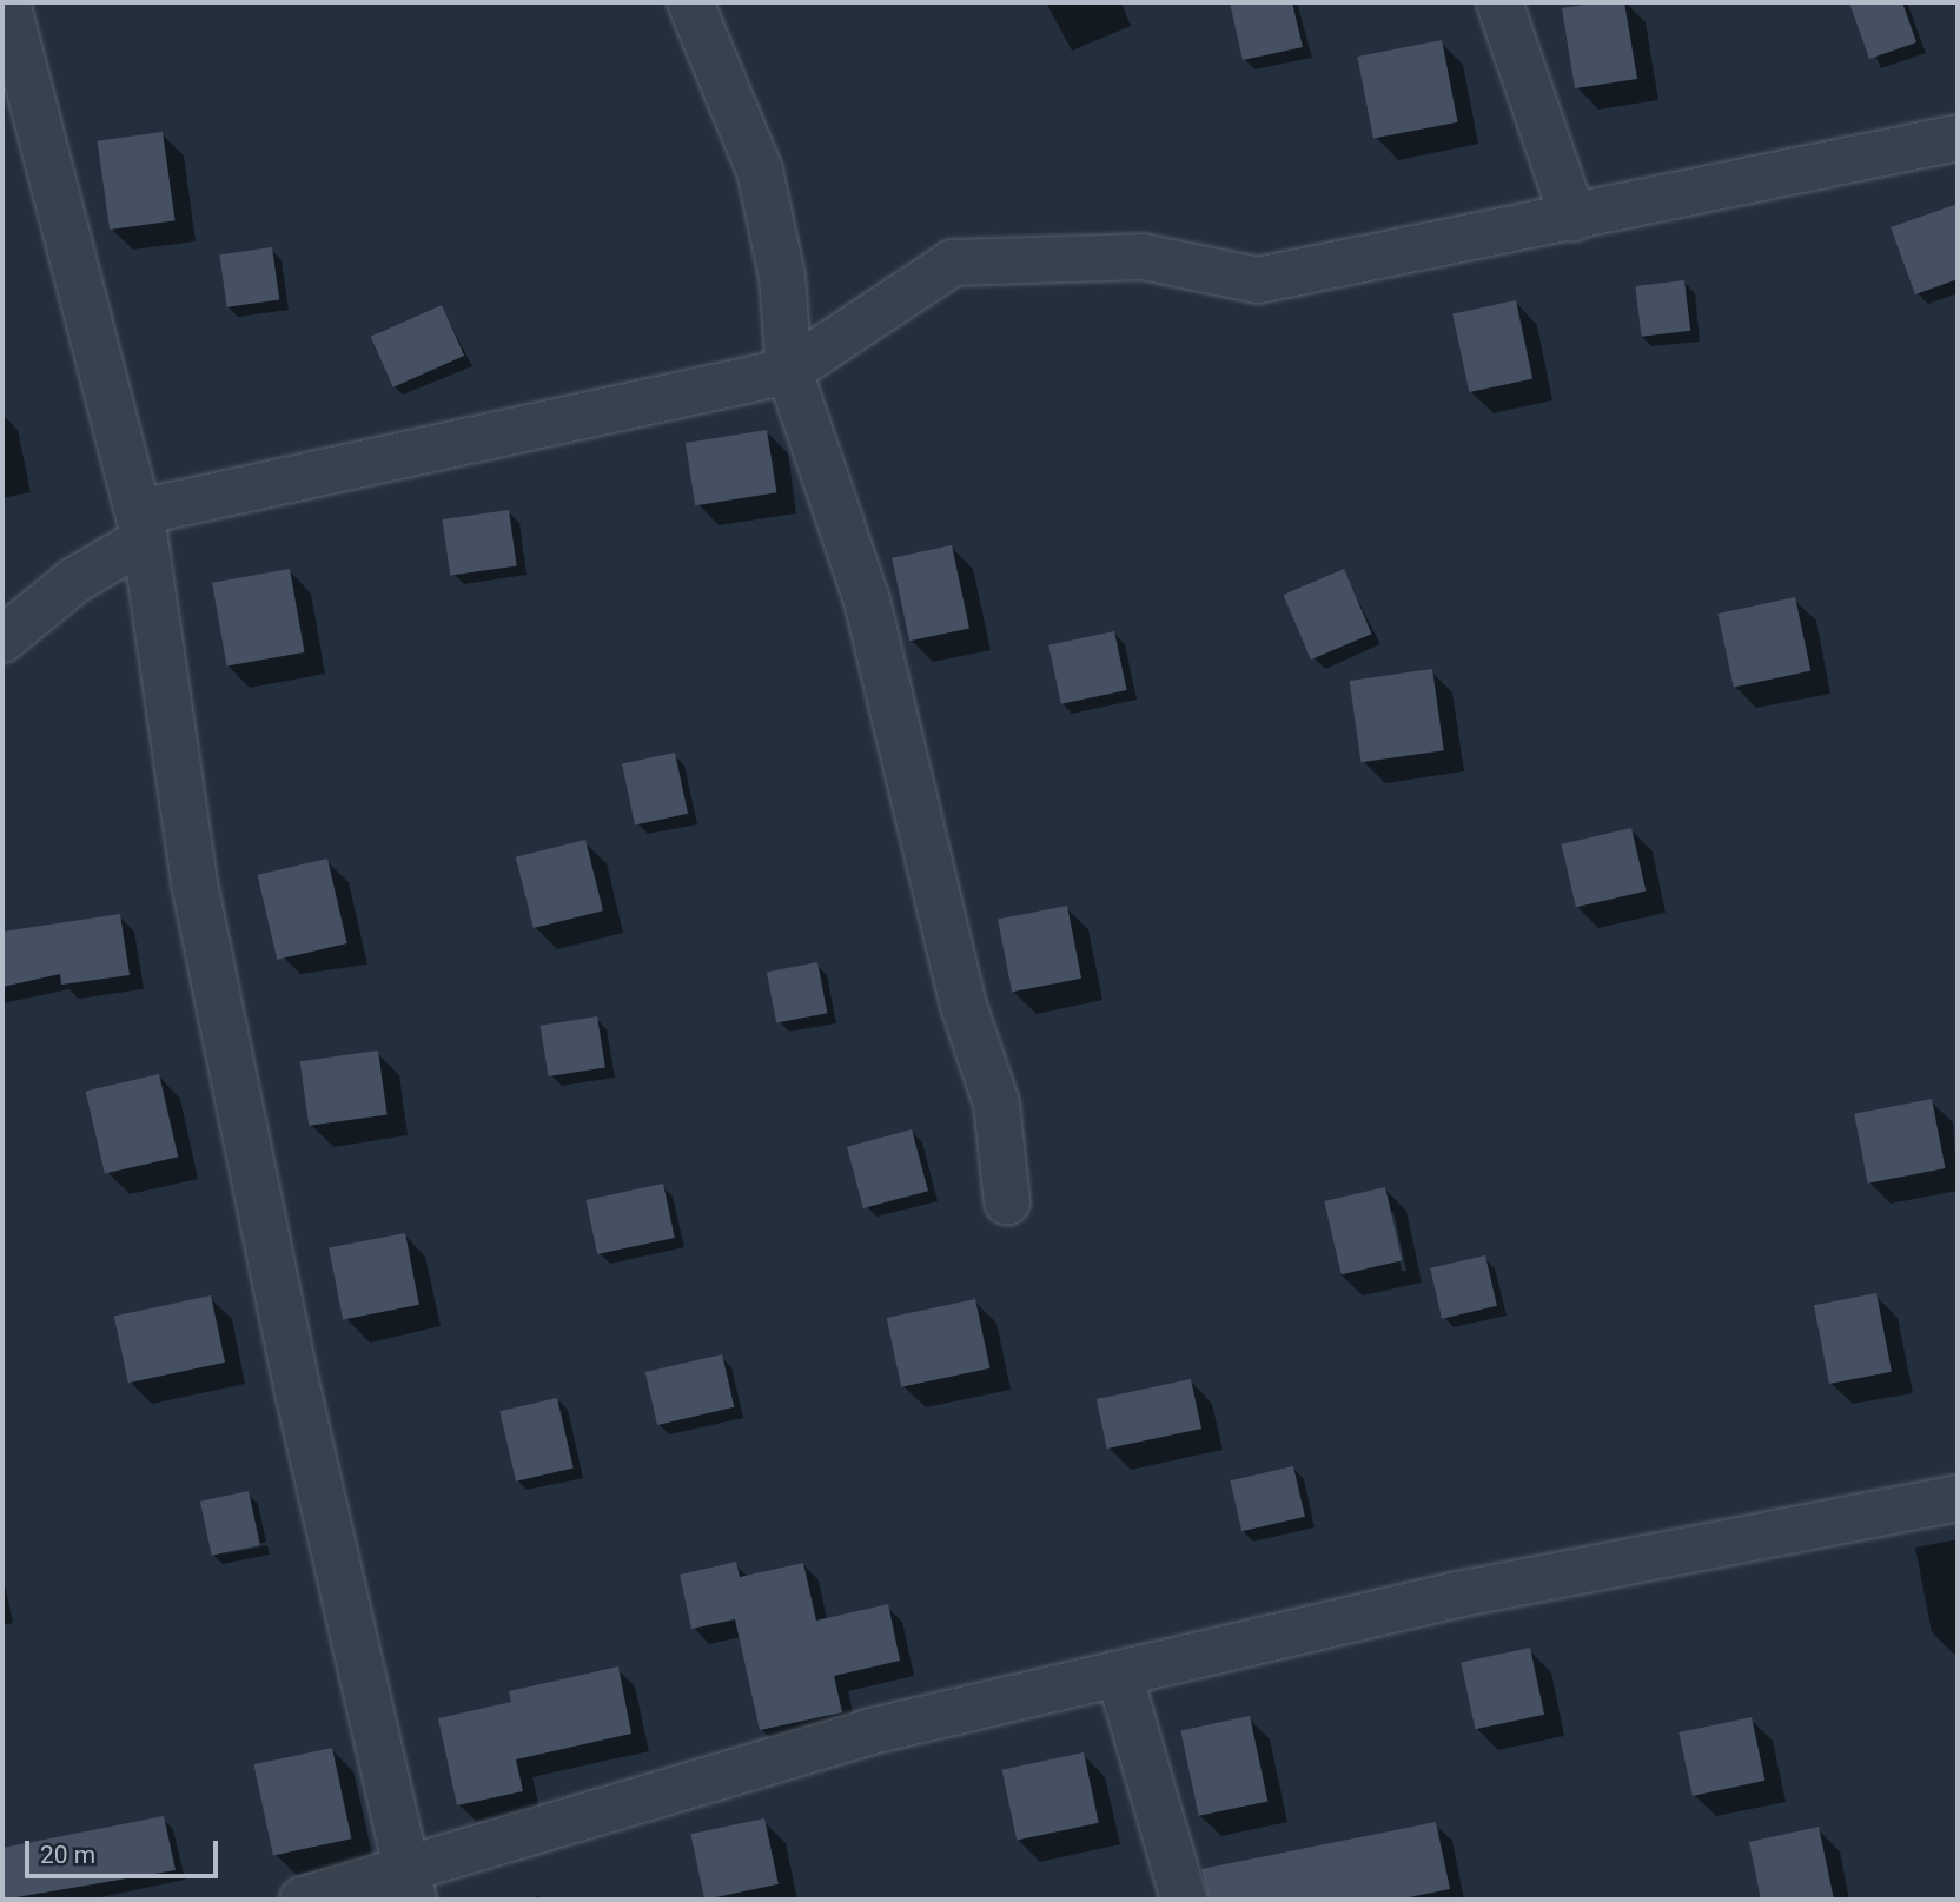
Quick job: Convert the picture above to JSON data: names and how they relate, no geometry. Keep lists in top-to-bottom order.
{
  "scale_bar": "20 m"
}
